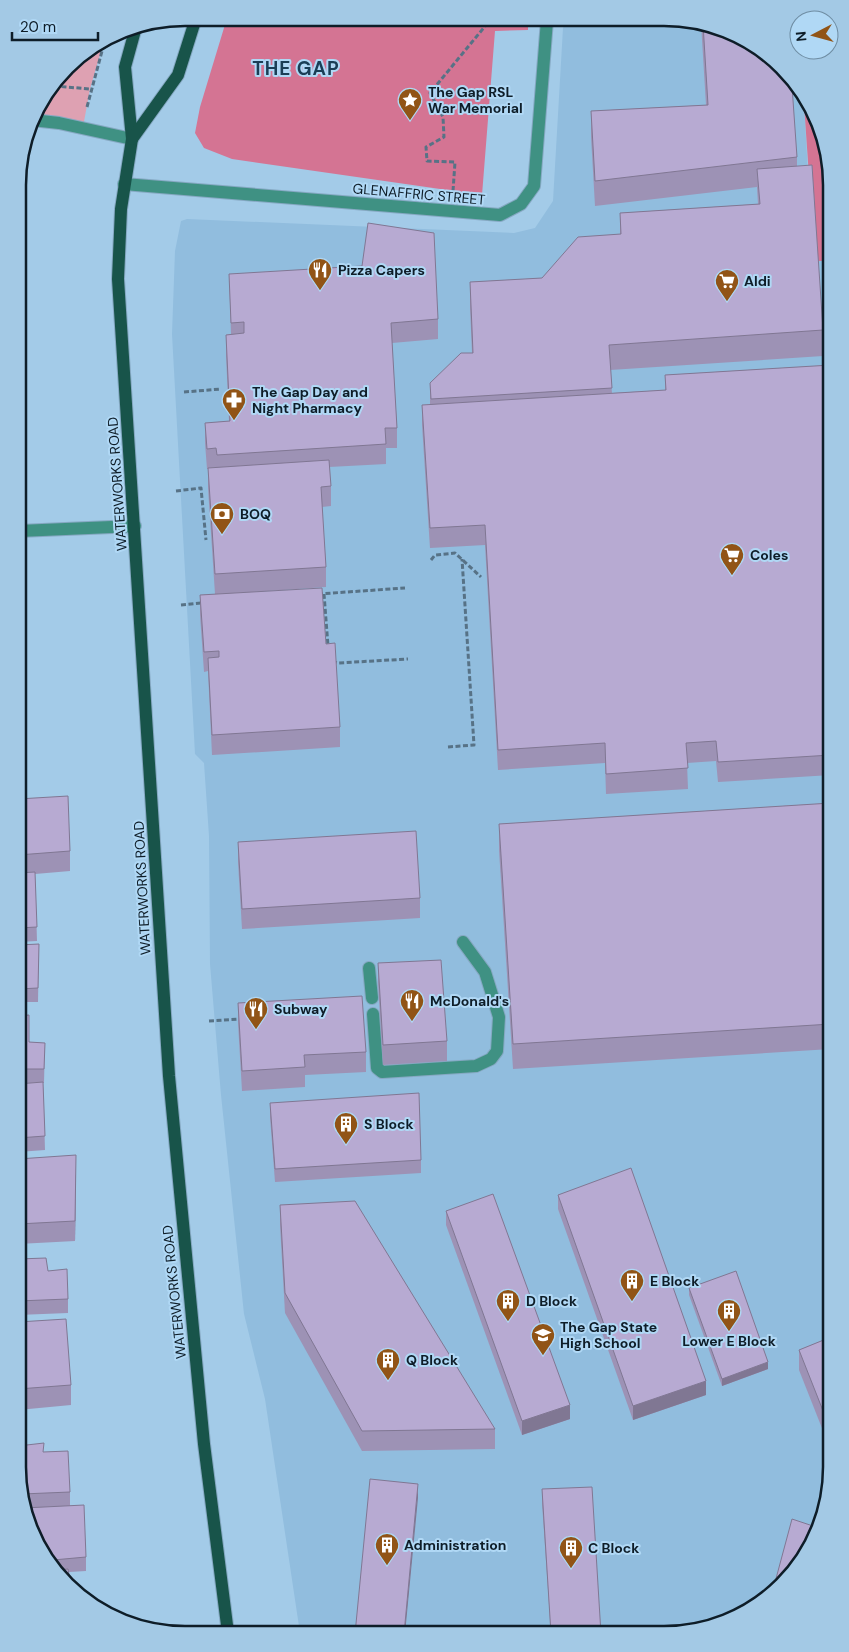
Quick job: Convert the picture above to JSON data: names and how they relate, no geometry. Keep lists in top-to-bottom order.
{
  "streets": {
    "main road": ["WATERWORKS ROAD"],
    "street": ["GLENAFFRIC STREET"]
  },
  "crossings": [
    ["GLENAFFRIC STREET", "WATERWORKS ROAD"]
  ],
  "districts": ["THE GAP"],
  "places": {
    "place": ["The Gap RSL War Memorial"],
    "restaurant": ["Pizza Capers", "McDonald's", "Subway"],
    "supermarket": ["Aldi", "Coles"],
    "pharmacy": ["The Gap Day and Night Pharmacy"],
    "bank": ["BOQ"],
    "building": [
      "S Block",
      "E Block",
      "D Block",
      "Lower E Block",
      "Q Block",
      "Administration",
      "C Block"
    ],
    "school or university": ["The Gap State High School"]
  },
  "scale_bar": "20 m",
  "north": "left"
}
